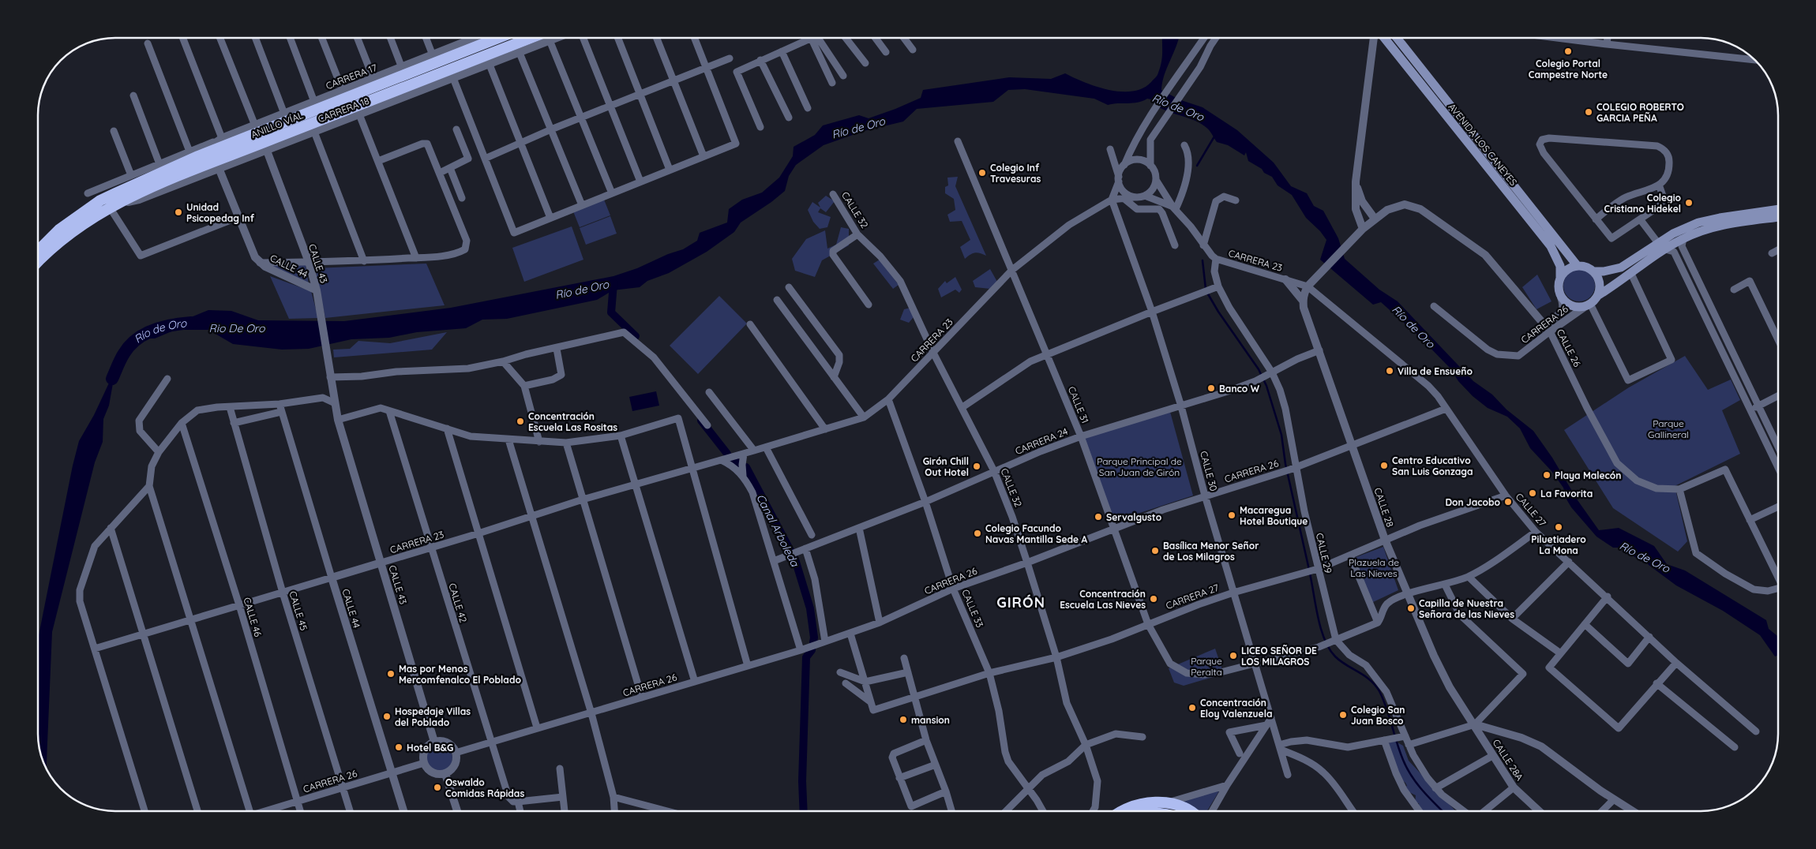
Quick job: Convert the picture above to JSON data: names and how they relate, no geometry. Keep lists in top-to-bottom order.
{
  "streets": {
    "highway": ["ANILLO VÍAL"],
    "main road": ["AVENIDA LOS CANEYES"],
    "street": [
      "CARRERA 17",
      "CARRERA 18",
      "CALLE 32",
      "CARRERA 23",
      "CALLE 43",
      "CALLE 44",
      "CARRERA 26",
      "CALLE 26",
      "CALLE 31",
      "CARRERA 24",
      "CALLE 30",
      "CALLE 28",
      "CALLE 27",
      "CALLE 29",
      "CARRERA 27",
      "CALLE 42",
      "CALLE 33",
      "CALLE 45",
      "CALLE 46",
      "CALLE 28A"
    ]
  },
  "crossings": [
    ["CARRERA 17", "ANILLO VÍAL"],
    ["CARRERA 18", "ANILLO VÍAL"],
    ["CARRERA 18", "CALLE 43"],
    ["CARRERA 18", "CALLE 44"],
    ["AVENIDA LOS CANEYES", "CARRERA 26"],
    ["CALLE 32", "CARRERA 23"],
    ["CALLE 32", "CARRERA 26"],
    ["CALLE 32", "CARRERA 24"],
    ["CALLE 32", "CARRERA 27"],
    ["CARRERA 23", "CALLE 43"],
    ["CARRERA 23", "CALLE 44"],
    ["CARRERA 23", "CALLE 31"],
    ["CARRERA 23", "CALLE 30"],
    ["CARRERA 23", "CALLE 27"],
    ["CARRERA 23", "CALLE 29"],
    ["CARRERA 23", "CALLE 42"],
    ["CARRERA 23", "CALLE 33"],
    ["CARRERA 23", "CALLE 45"],
    ["CARRERA 23", "CALLE 46"],
    ["CALLE 43", "CALLE 44"],
    ["CALLE 43", "CARRERA 26"],
    ["CALLE 44", "CARRERA 26"],
    ["CARRERA 26", "CALLE 26"],
    ["CARRERA 26", "CALLE 31"],
    ["CARRERA 26", "CALLE 30"],
    ["CARRERA 26", "CALLE 28"],
    ["CARRERA 26", "CALLE 27"],
    ["CARRERA 26", "CALLE 29"],
    ["CARRERA 26", "CALLE 42"],
    ["CARRERA 26", "CALLE 33"],
    ["CARRERA 26", "CALLE 45"],
    ["CARRERA 26", "CALLE 46"],
    ["CALLE 31", "CARRERA 24"],
    ["CALLE 31", "CALLE 30"],
    ["CALLE 31", "CARRERA 27"],
    ["CARRERA 24", "CALLE 30"],
    ["CARRERA 24", "CALLE 28"],
    ["CARRERA 24", "CALLE 29"],
    ["CARRERA 24", "CALLE 33"],
    ["CALLE 30", "CARRERA 27"],
    ["CALLE 28", "CARRERA 27"],
    ["CALLE 28", "CALLE 28A"],
    ["CALLE 27", "CARRERA 27"],
    ["CALLE 29", "CARRERA 27"],
    ["CARRERA 27", "CALLE 33"]
  ],
  "districts": ["GIRÓN"],
  "water": ["Río de Oro", "Rio De Oro", "Canal Arboleda"],
  "parks": [
    "Parque Gallineral",
    "Parque Principal de San Juan de Girón",
    "Plazuela de Las Nieves",
    "Parque Peralta"
  ],
  "places": [
    "Colegio Portal Campestre Norte",
    "COLEGIO ROBERTO GARCIA PEÑA",
    "Colegio Inf Travesuras",
    "Colegio Cristiano Hidekel",
    "Unidad Psicopedag Inf",
    "Villa de Ensueño",
    "Banco W",
    "Concentración Escuela Las Rositas",
    "Centro Educativo San Luis Gonzaga",
    "Girón Chill Out Hotel",
    "Playa Malecón",
    "La Favorita",
    "Don Jacobo",
    "Macaregua Hotel Boutique",
    "Servalgusto",
    "Piluetiadero La Mona",
    "Colegio Facundo Navas Mantilla Sede A",
    "Basílica Menor Señor de Los Milagros",
    "Concentración Escuela Las Nieves",
    "Capilla de Nuestra Señora de las Nieves",
    "LICEO SEÑOR DE LOS MILAGROS",
    "Mas por Menos Mercomfenalco El Poblado",
    "Concentración Eloy Valenzuela",
    "Colegio San Juan Bosco",
    "Hospedaje Villas del Poblado",
    "mansion",
    "Hotel B&G",
    "Oswaldo Comidas Rápidas"
  ]
}
